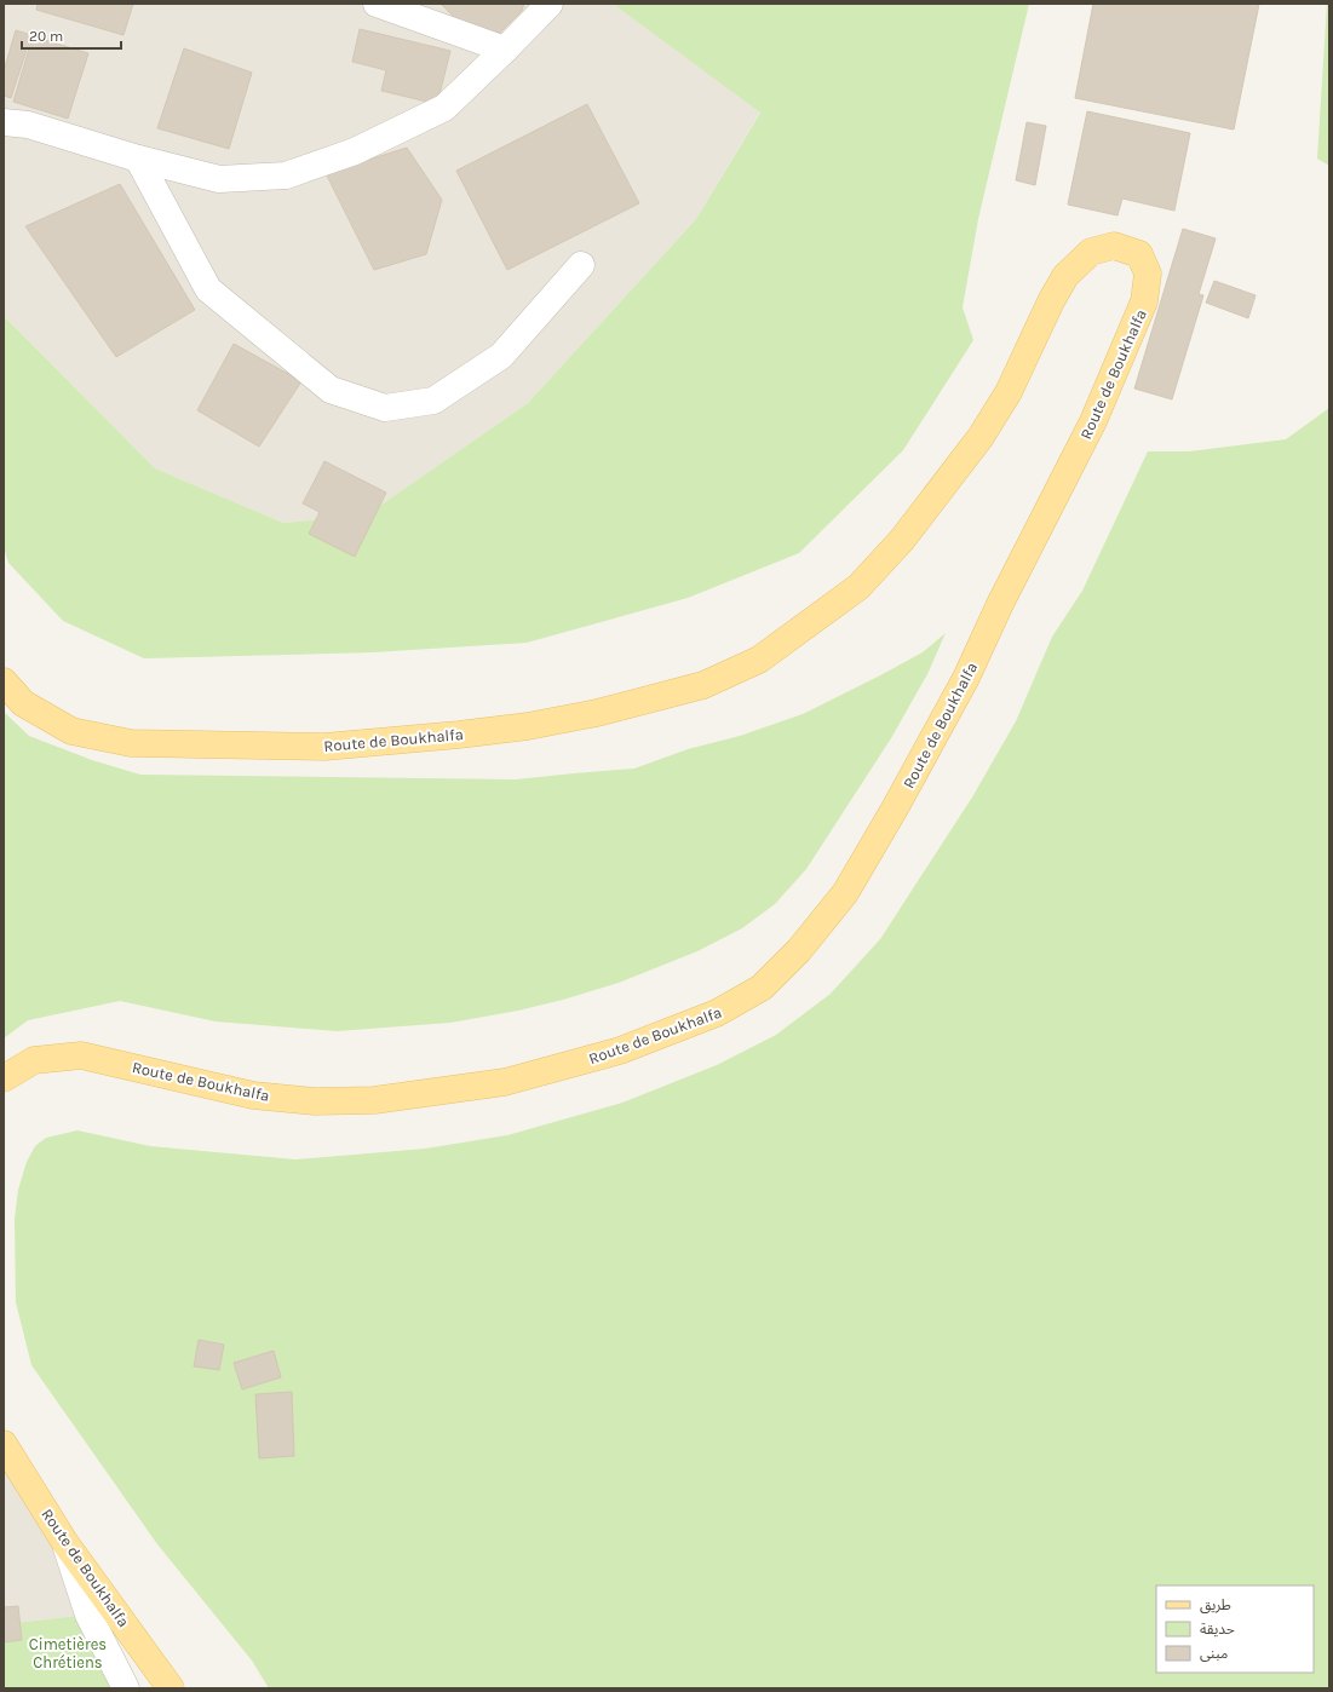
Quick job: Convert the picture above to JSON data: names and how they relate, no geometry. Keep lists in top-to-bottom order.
{
  "streets": {
    "main road": ["Route de Boukhalfa"]
  },
  "parks": ["Cimetières Chrétiens"],
  "legend": ["طريق", "حديقة", "مبنى"],
  "scale_bar": "20 m"
}
